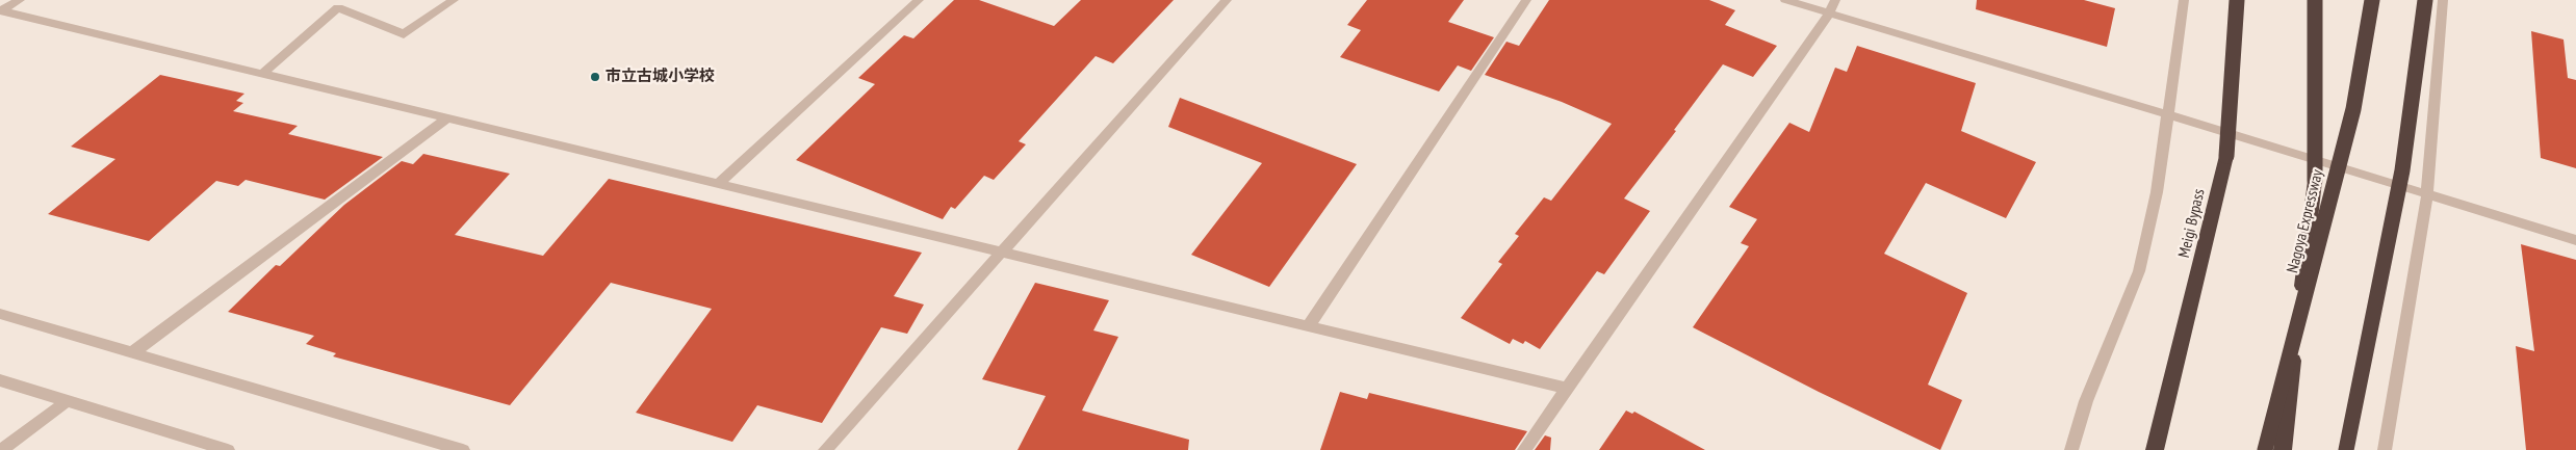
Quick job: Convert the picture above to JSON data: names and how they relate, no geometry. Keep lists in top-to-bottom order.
{
  "streets": {
    "highway": ["Nagoya Expressway", "Meigi Bypass"]
  },
  "places": ["市立古城小学校"]
}
